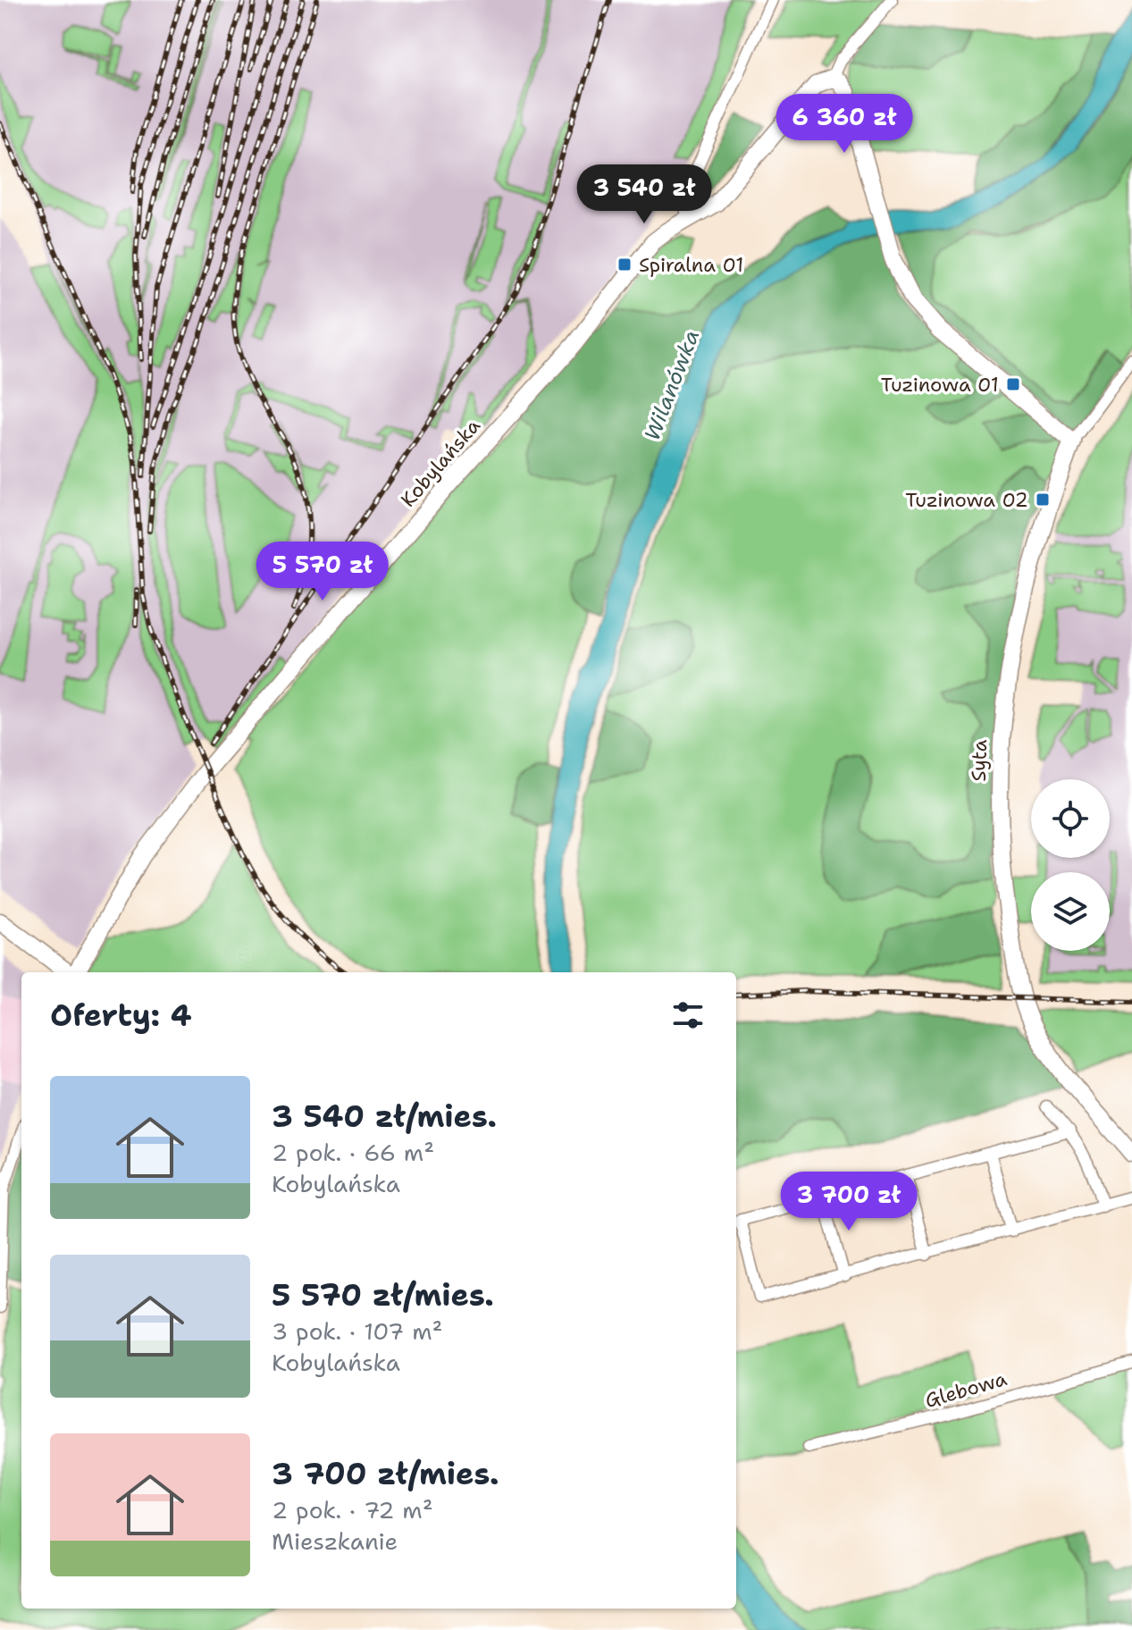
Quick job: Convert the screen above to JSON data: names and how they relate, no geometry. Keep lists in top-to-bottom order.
{
  "streets": {
    "street": ["Kobylańska", "Syta", "Glebowa"]
  },
  "water": ["Wilanówka"],
  "places": {
    "transit": ["Spiralna 01", "Tuzinowa 01", "Tuzinowa 02"]
  },
  "page": {
    "price": [
      "6 360 zł",
      "3 540 zł",
      "5 570 zł",
      "3 700 zł"
    ],
    "heading": "Oferty: 4",
    "list": [
      {
        "name": "3 540 zł/mies.",
        "note": "2 pok. · 66 m² · Kobylańska"
      },
      {
        "name": "5 570 zł/mies.",
        "note": "3 pok. · 107 m² · Kobylańska"
      },
      {
        "name": "3 700 zł/mies.",
        "note": "2 pok. · 72 m² · Mieszkanie"
      }
    ]
  }
}
